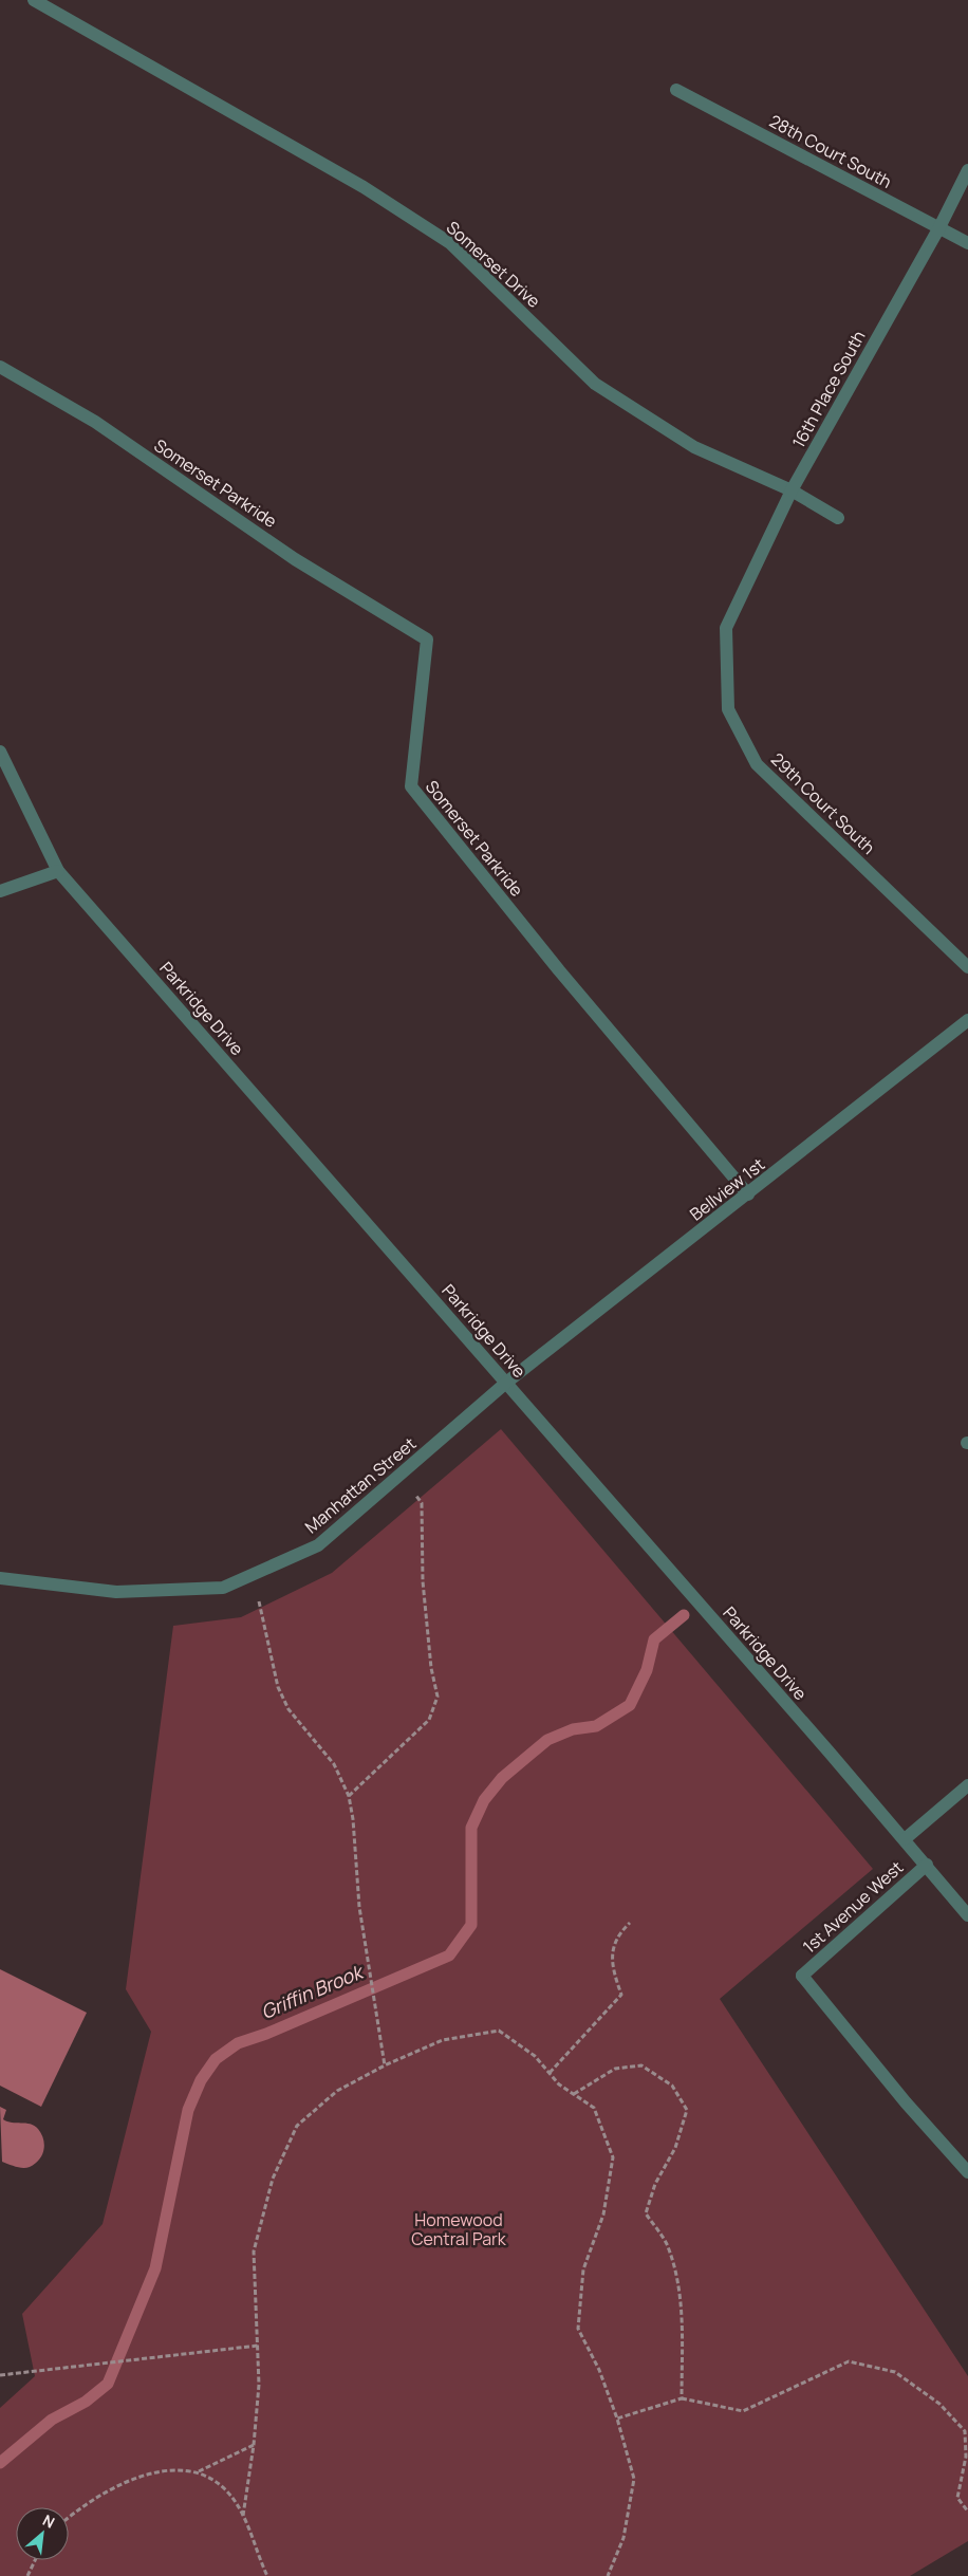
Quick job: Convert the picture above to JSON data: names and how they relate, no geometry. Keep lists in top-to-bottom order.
{
  "streets": {
    "street": [
      "28th Court South",
      "Somerset Drive",
      "16th Place South",
      "Somerset Parkride",
      "29th Court South",
      "Parkridge Drive",
      "Bellview 1st",
      "Manhattan Street",
      "1st Avenue West"
    ]
  },
  "crossings": [
    ["28th Court South", "16th Place South"],
    ["Somerset Drive", "16th Place South"],
    ["16th Place South", "29th Court South"],
    ["Somerset Parkride", "Bellview 1st"],
    ["Parkridge Drive", "Bellview 1st"],
    ["Parkridge Drive", "Manhattan Street"],
    ["Parkridge Drive", "1st Avenue West"],
    ["Bellview 1st", "Manhattan Street"]
  ],
  "water": ["Griffin Brook"],
  "parks": ["Homewood Central Park"],
  "north": "top right"
}
